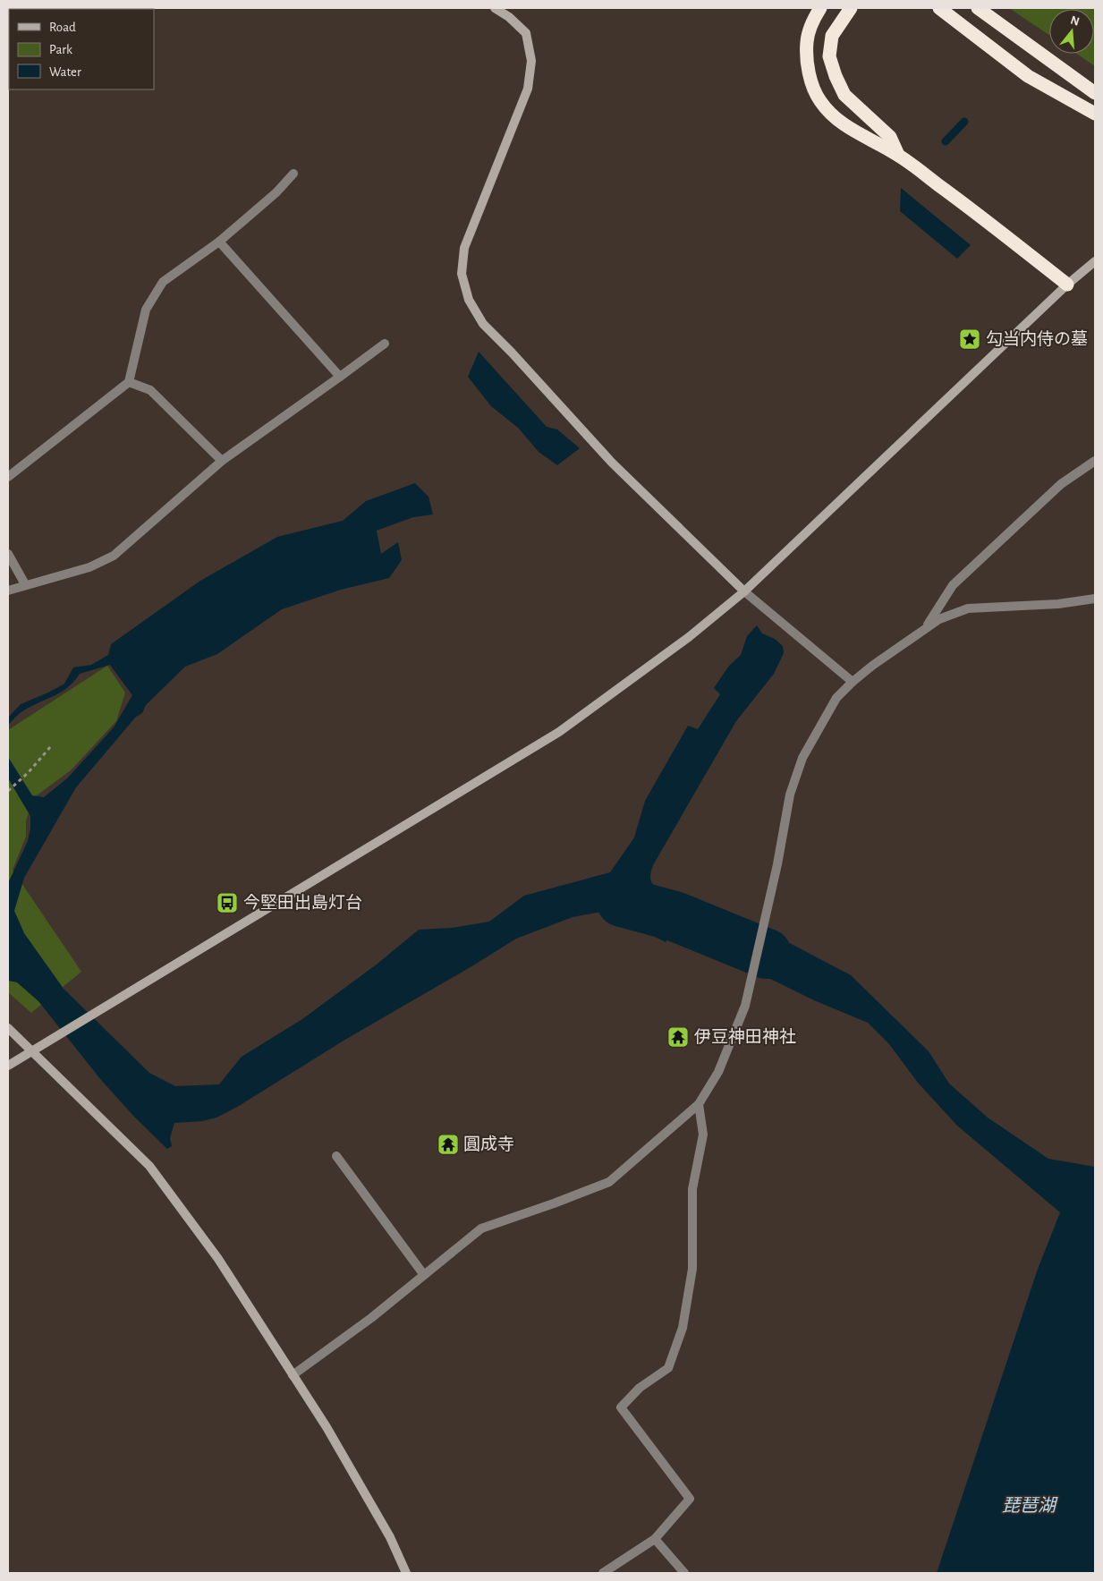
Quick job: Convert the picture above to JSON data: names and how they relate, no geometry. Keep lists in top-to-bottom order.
{
  "water": ["琵琶湖"],
  "places": {
    "place": ["勾当内侍の墓"],
    "bus stop": ["今堅田出島灯台"],
    "temple": ["伊豆神田神社", "圓成寺"]
  },
  "legend": ["Road", "Park", "Water"],
  "north": "top"
}
